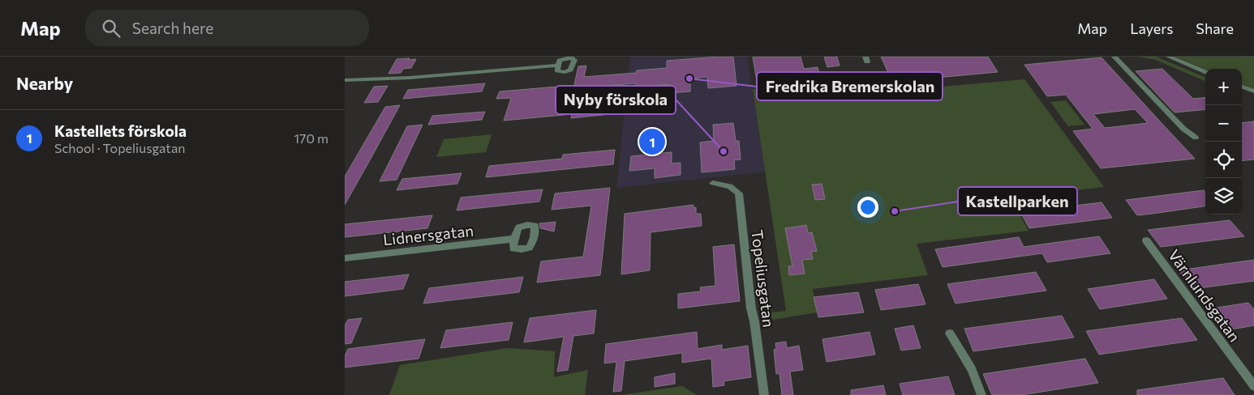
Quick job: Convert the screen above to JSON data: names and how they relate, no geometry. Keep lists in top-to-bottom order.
{
  "streets": {
    "street": ["Lidnersgatan", "Topeliusgatan", "Värnlundsgatan"]
  },
  "places": ["Fredrika Bremerskolan", "Nyby förskola", "Kastellparken"],
  "page": {
    "header": "Map",
    "search": "Search here",
    "nav": ["Map", "Layers", "Share"],
    "heading": "Nearby",
    "map_buttons": ["+", "−"],
    "list": [
      {
        "mark": "1",
        "name": "Kastellets förskola",
        "note": "School · Topeliusgatan",
        "value": "170 m"
      }
    ],
    "pins": "1"
  }
}
